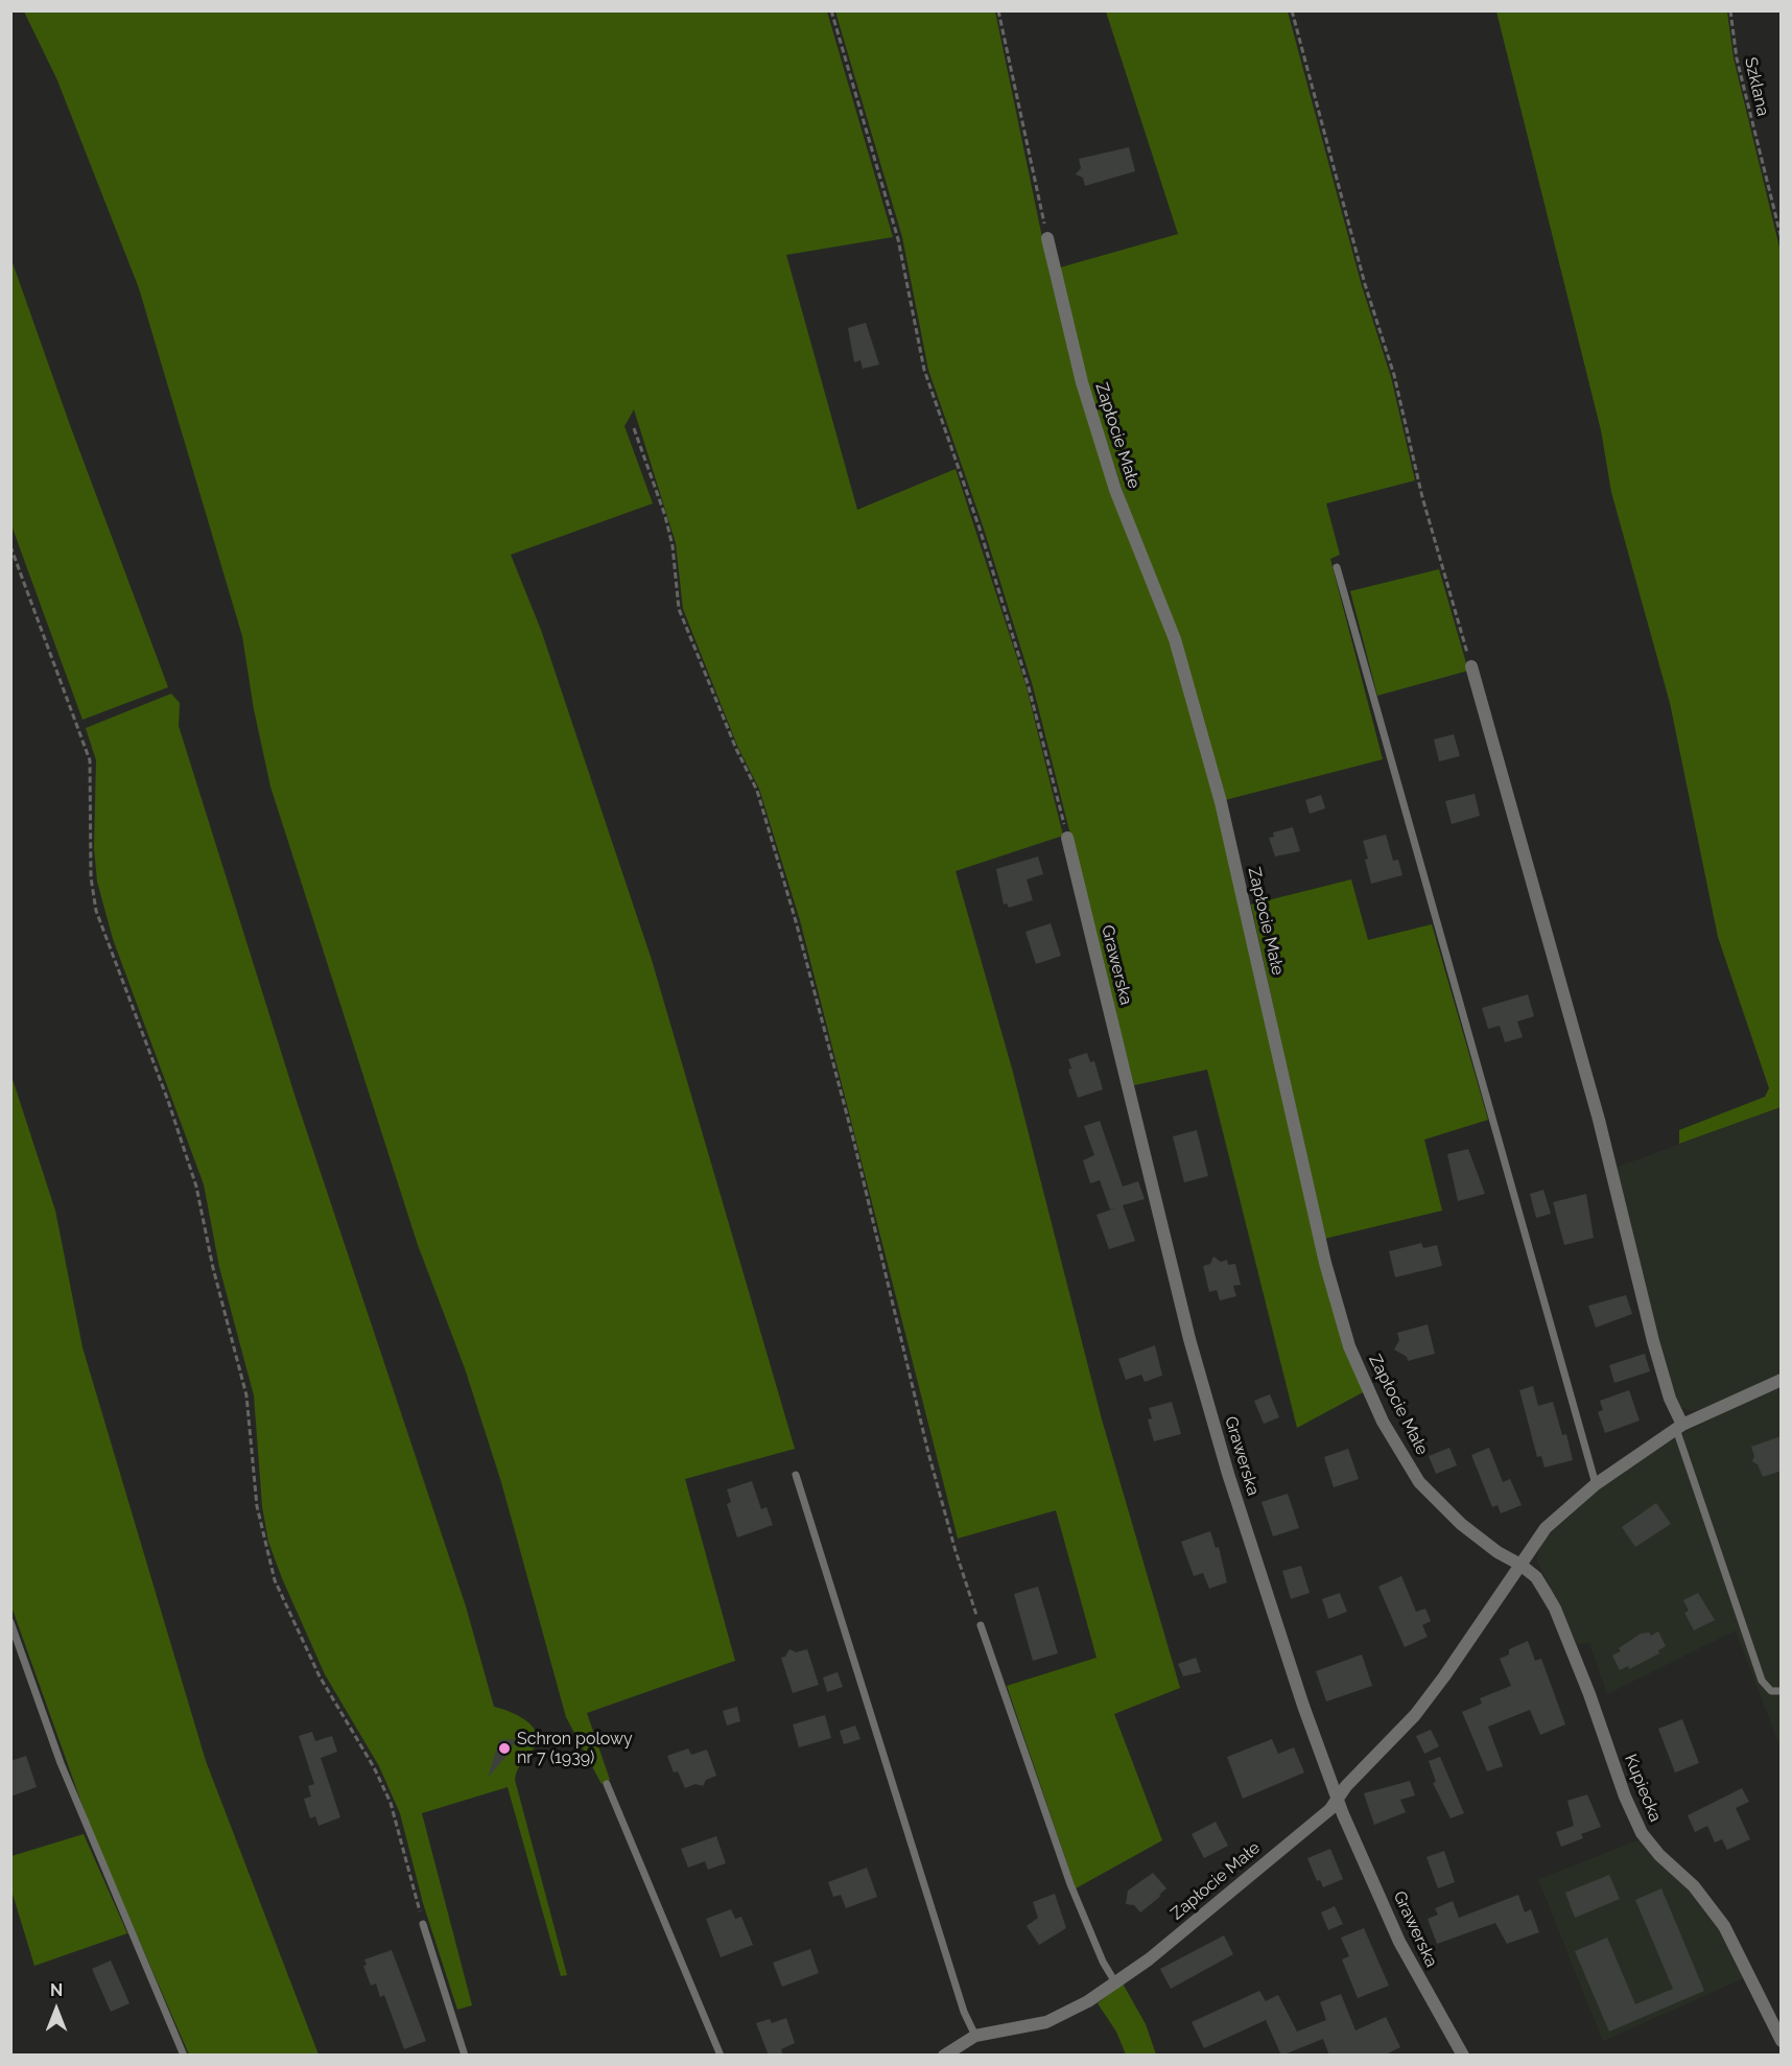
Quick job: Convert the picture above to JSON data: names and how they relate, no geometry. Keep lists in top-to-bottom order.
{
  "streets": {
    "street": ["Zapłocie Małe", "Grawerska", "Kupiecka"],
    "path": ["Szklana"]
  },
  "crossings": [
    ["Zapłocie Małe", "Grawerska"],
    ["Zapłocie Małe", "Kupiecka"]
  ],
  "places": ["Schron polowy nr 7 (1939)"],
  "north": "top"
}
